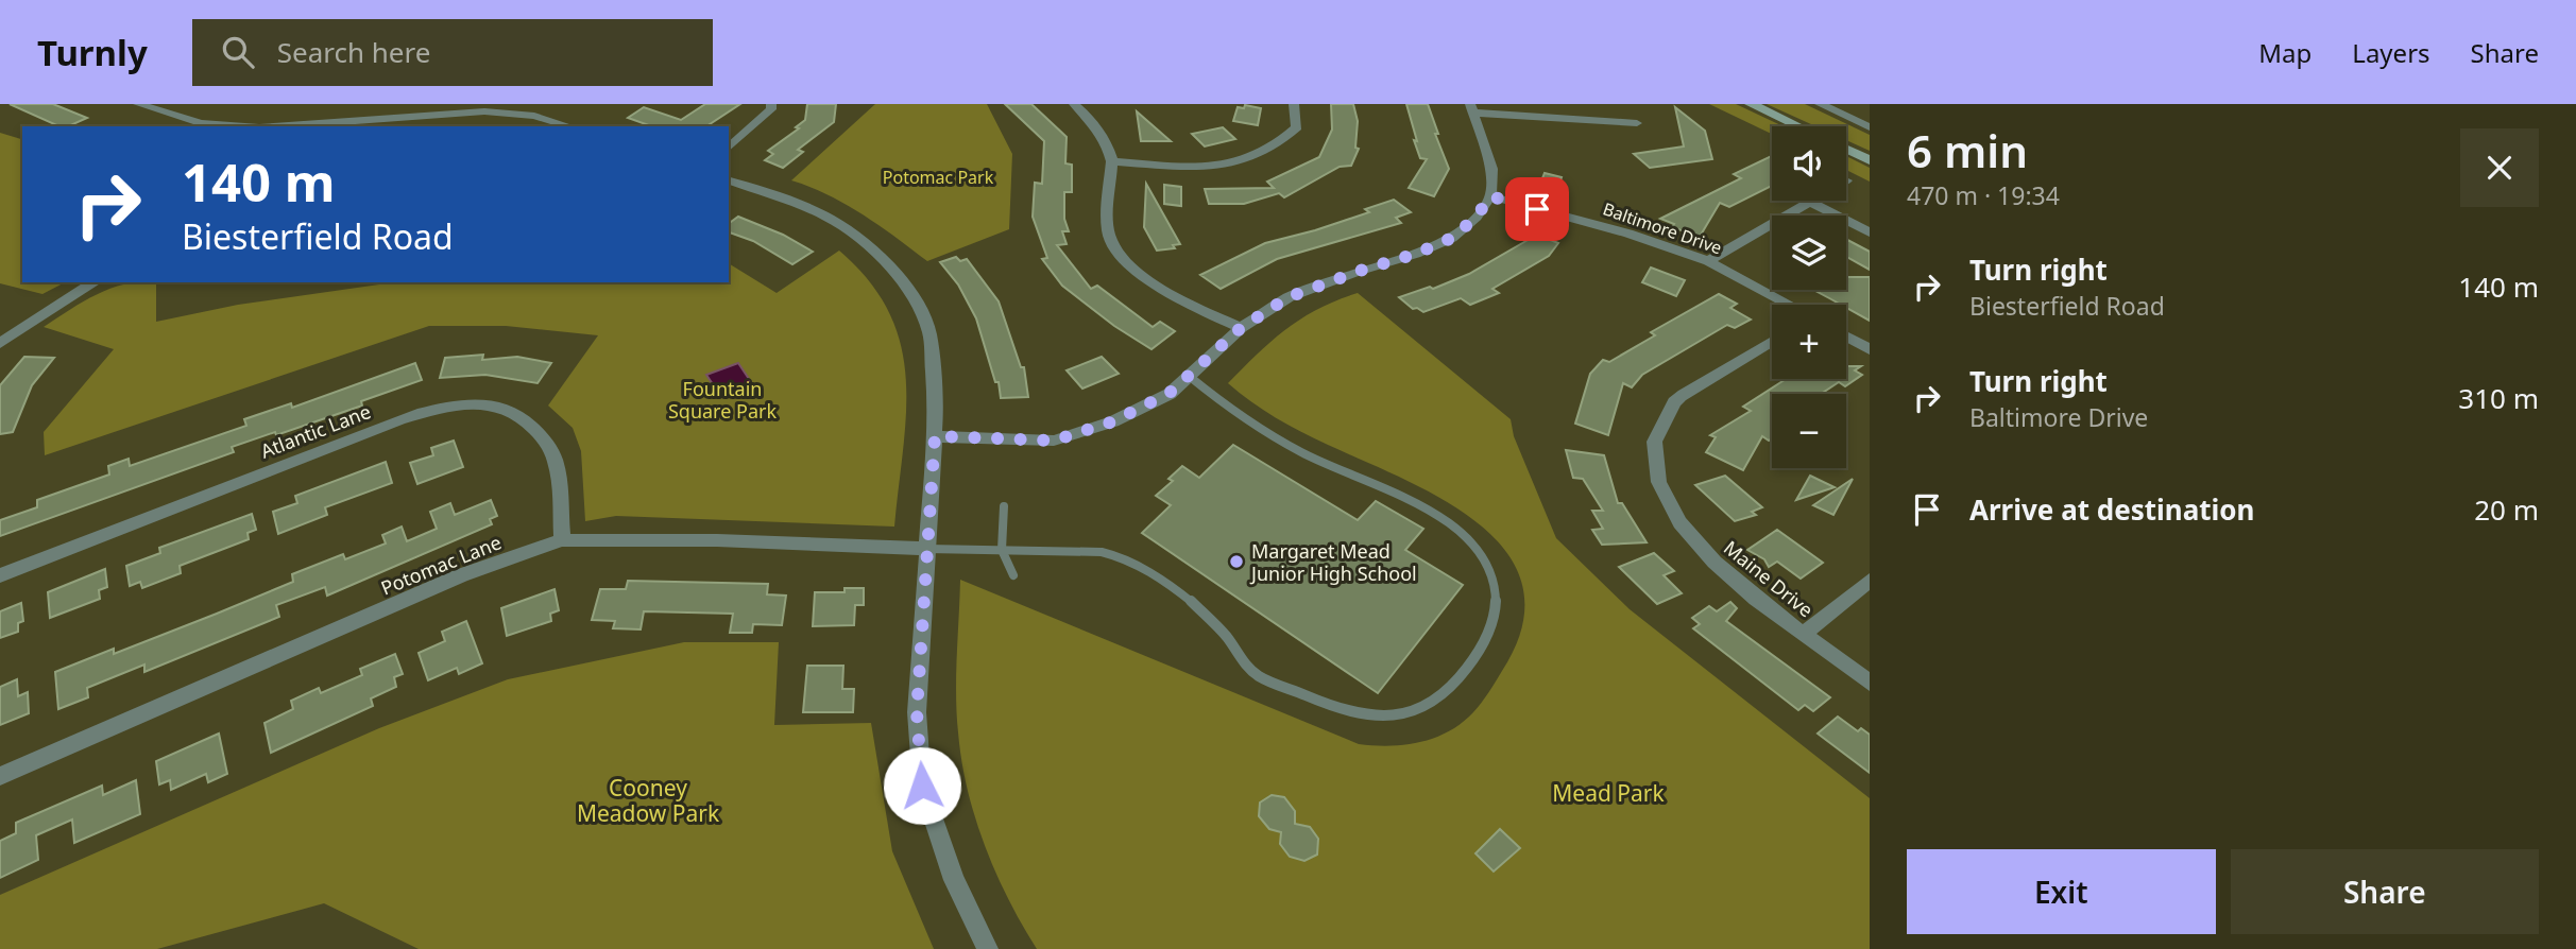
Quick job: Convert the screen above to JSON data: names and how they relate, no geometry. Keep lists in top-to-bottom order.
{
  "streets": {
    "street": [
      "Baltimore Drive",
      "Atlantic Lane",
      "Potomac Lane",
      "Maine Drive"
    ]
  },
  "crossings": [
    ["Atlantic Lane", "Potomac Lane"]
  ],
  "parks": [
    "Potomac Park",
    "Fountain Square Park",
    "Cooney Meadow Park",
    "Mead Park"
  ],
  "places": ["Margaret Mead Junior High School"],
  "page": {
    "header": "Turnly",
    "search": "Search here",
    "nav": ["Map", "Layers", "Share"],
    "heading": ["6 min", "470 m · 19:34"],
    "map_buttons": ["+", "−"],
    "turn": ["140 m", "Biesterfield Road"],
    "list": [
      {
        "name": "Turn right",
        "note": "Biesterfield Road",
        "value": "140 m"
      },
      {
        "name": "Turn right",
        "note": "Baltimore Drive",
        "value": "310 m"
      },
      {
        "name": "Arrive at destination",
        "value": "20 m"
      }
    ],
    "buttons": ["Exit", "Share"]
  }
}
